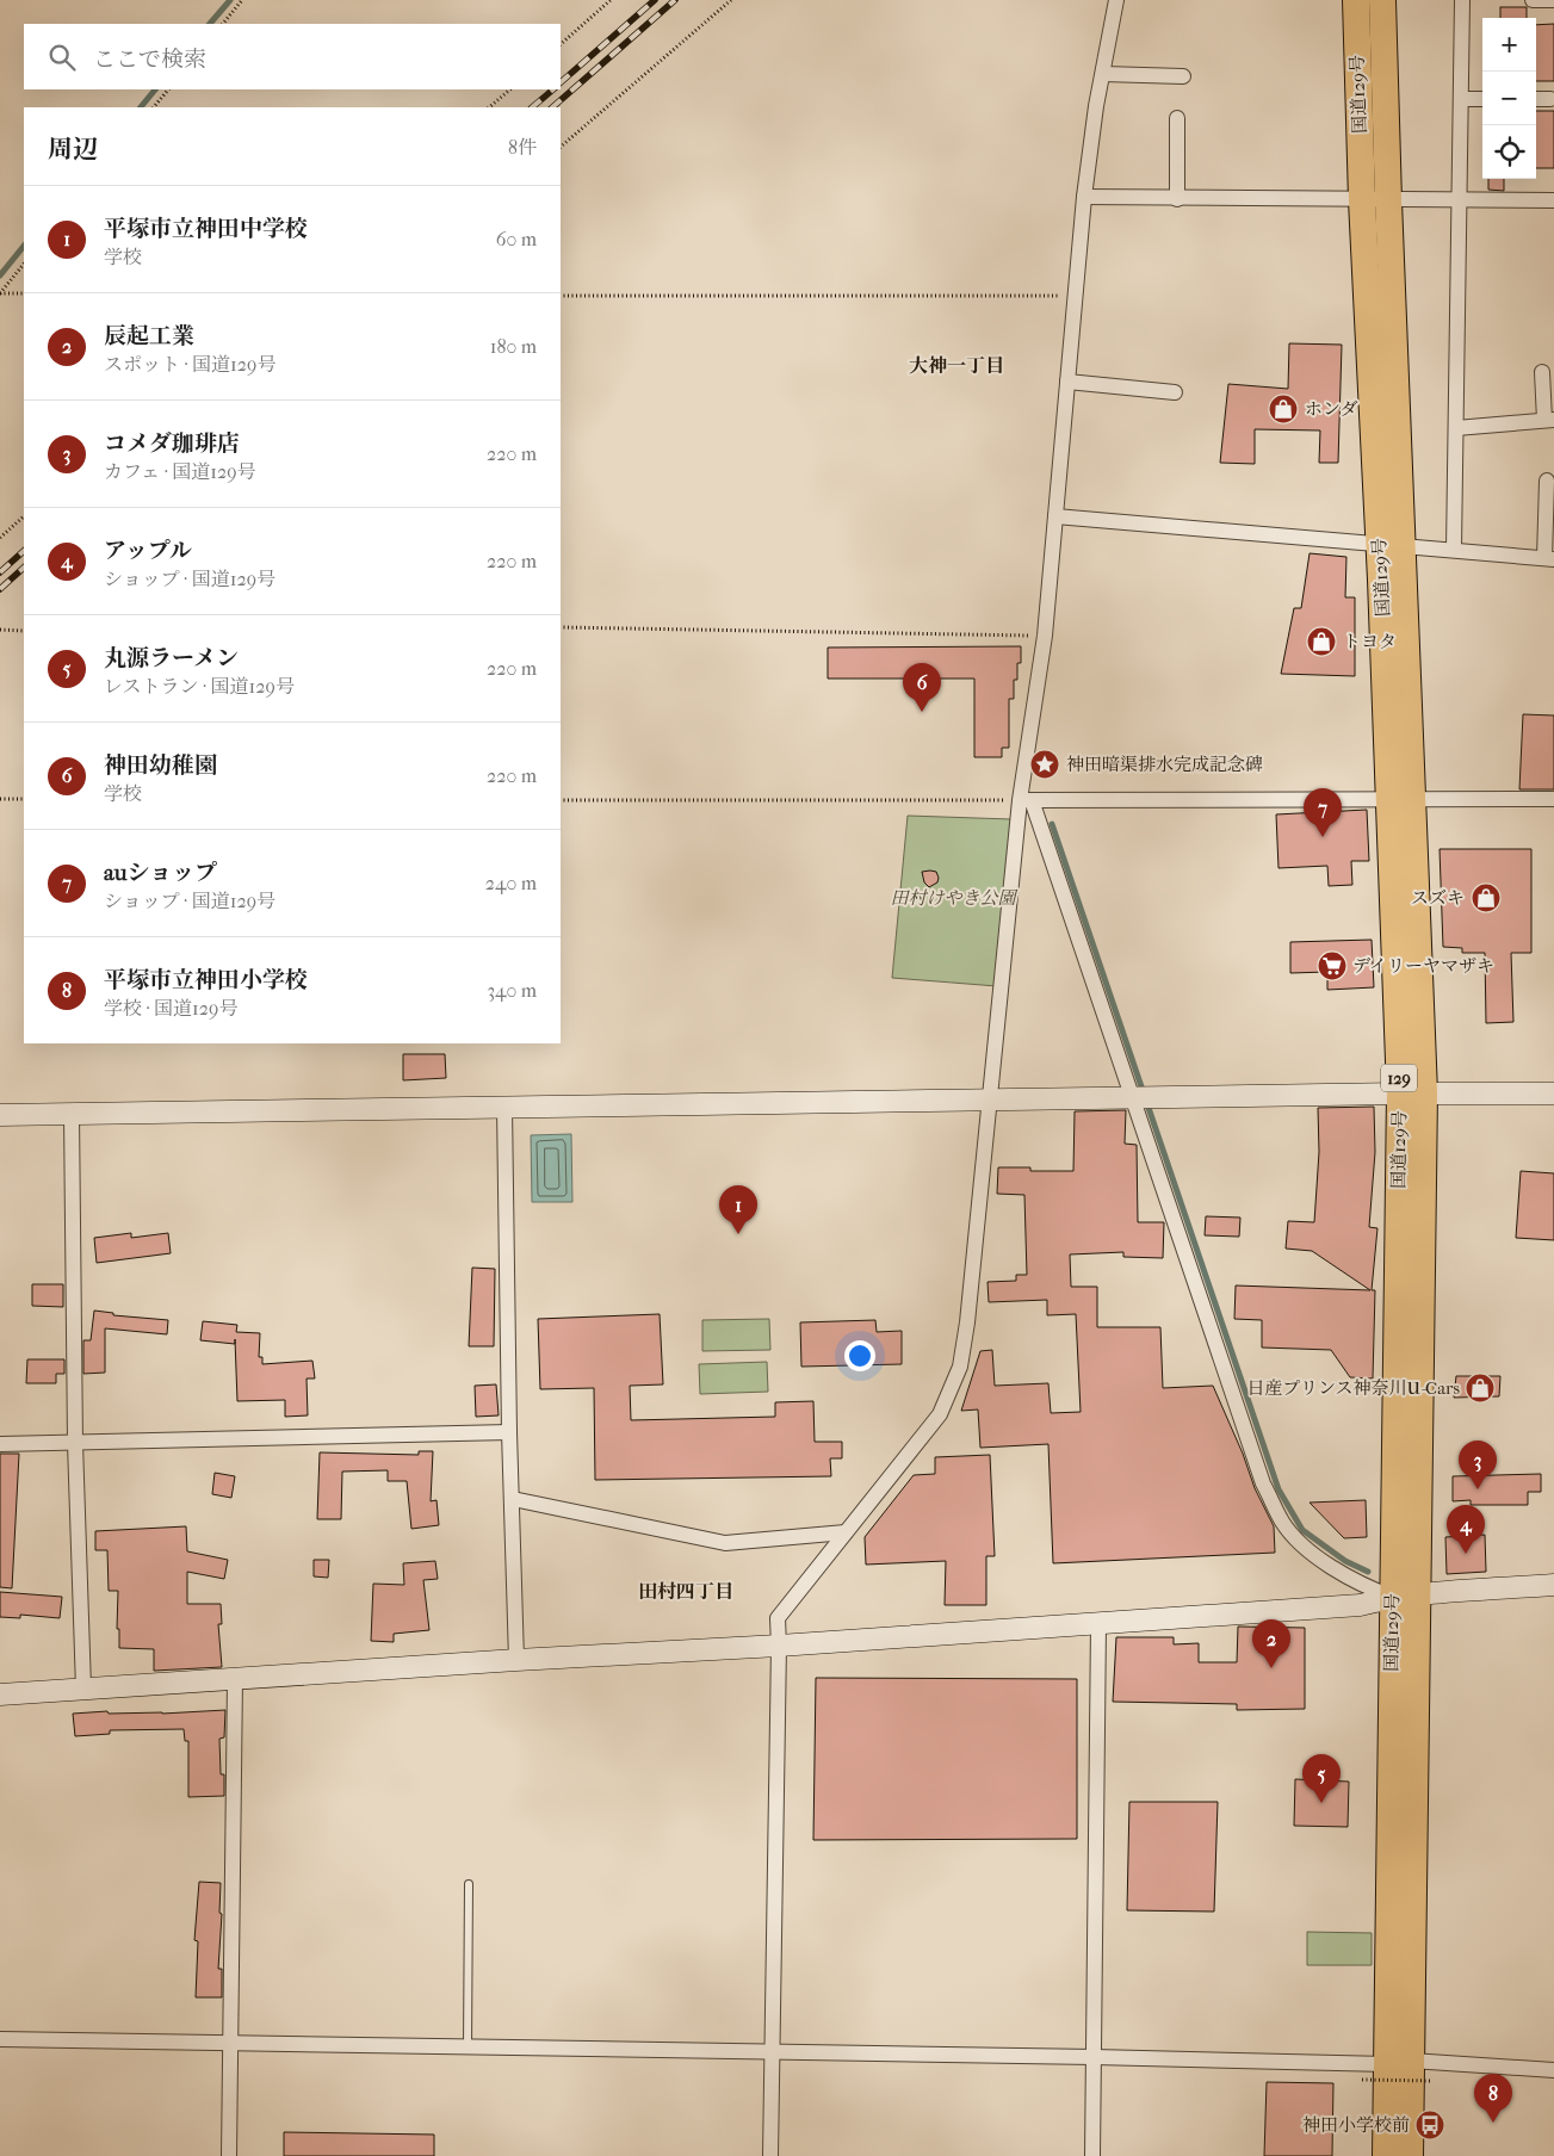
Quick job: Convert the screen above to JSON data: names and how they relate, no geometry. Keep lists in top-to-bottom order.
{
  "streets": {
    "highway": ["国道129号", "129"]
  },
  "districts": ["大神一丁目", "田村四丁目"],
  "parks": ["田村けやき公園"],
  "places": {
    "shop": [
      "ホンダ",
      "トヨタ",
      "スズキ",
      "日産プリンス神奈川U-Cars"
    ],
    "place": ["神田暗渠排水完成記念碑"],
    "supermarket": ["デイリーヤマザキ"],
    "bus stop": ["神田小学校前"]
  },
  "page": {
    "map_buttons": ["+", "−"],
    "search": "ここで検索",
    "heading": ["周辺", "8件"],
    "list": [
      {
        "mark": "1",
        "name": "平塚市立神田中学校",
        "note": "学校",
        "value": "60 m"
      },
      {
        "mark": "2",
        "name": "辰起工業",
        "note": "スポット · 国道129号",
        "value": "180 m"
      },
      {
        "mark": "3",
        "name": "コメダ珈琲店",
        "note": "カフェ · 国道129号",
        "value": "220 m"
      },
      {
        "mark": "4",
        "name": "アップル",
        "note": "ショップ · 国道129号",
        "value": "220 m"
      },
      {
        "mark": "5",
        "name": "丸源ラーメン",
        "note": "レストラン · 国道129号",
        "value": "220 m"
      },
      {
        "mark": "6",
        "name": "神田幼稚園",
        "note": "学校",
        "value": "220 m"
      },
      {
        "mark": "7",
        "name": "auショップ",
        "note": "ショップ · 国道129号",
        "value": "240 m"
      },
      {
        "mark": "8",
        "name": "平塚市立神田小学校",
        "note": "学校 · 国道129号",
        "value": "340 m"
      }
    ],
    "pins": [
      "6",
      "7",
      "1",
      "3",
      "4",
      "2",
      "5",
      "8"
    ]
  }
}
